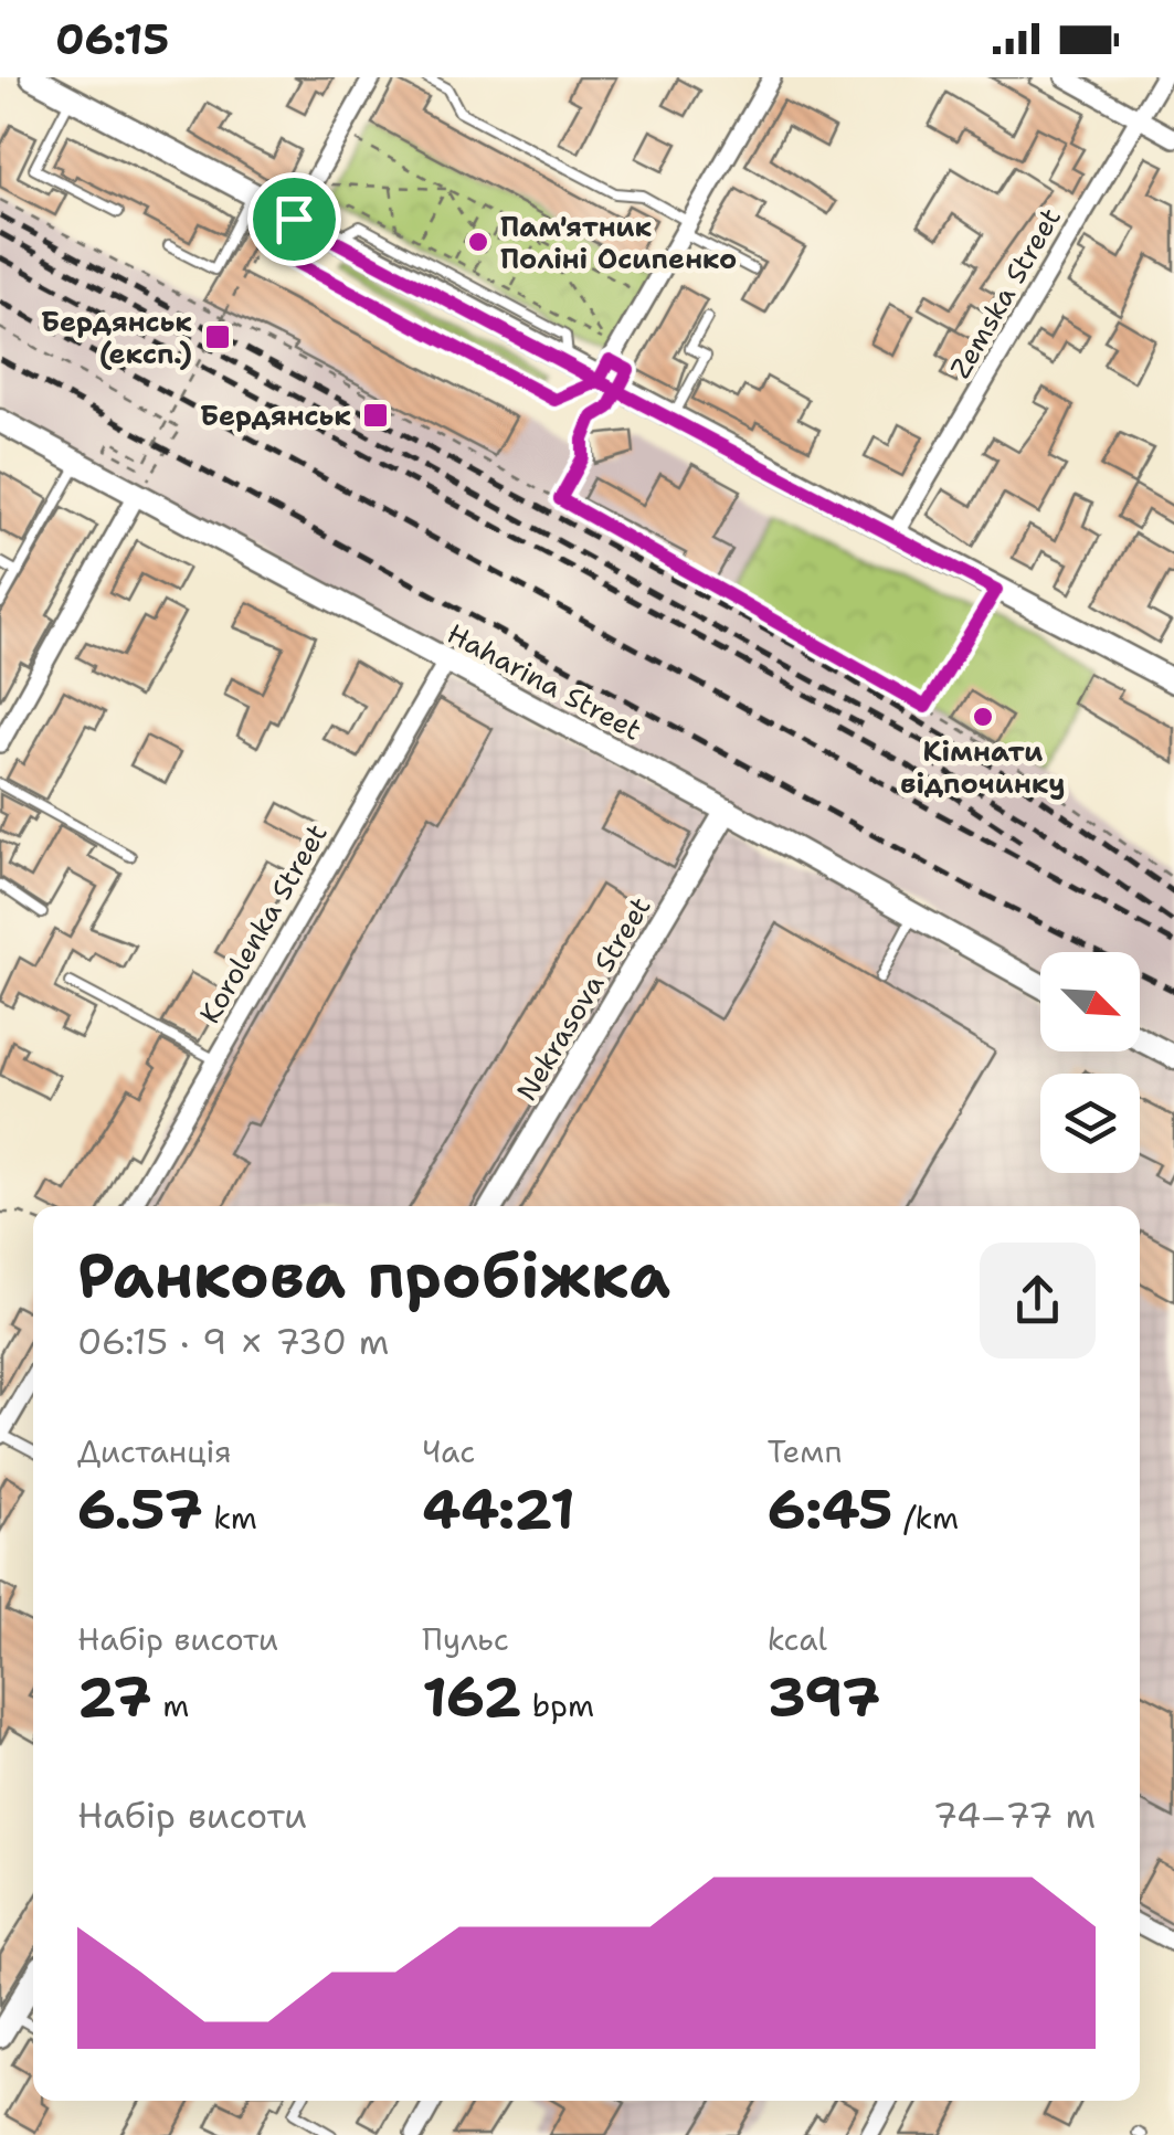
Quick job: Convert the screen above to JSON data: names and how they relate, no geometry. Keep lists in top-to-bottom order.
{
  "streets": {
    "street": [
      "Zemska Street",
      "Haharina Street",
      "Korolenka Street",
      "Nekrasova Street"
    ]
  },
  "crossings": [
    ["Haharina Street", "Korolenka Street"],
    ["Haharina Street", "Nekrasova Street"]
  ],
  "places": {
    "other": ["Пам'ятник Поліні Осипенко", "Кімнати відпочинку"],
    "transit": ["Бердянськ (експ.)", "Бердянськ"]
  },
  "north": "bottom right",
  "page": {
    "status": "06:15",
    "heading": ["Ранкова пробіжка", "06:15 · 9 × 730 m"],
    "stats": [
      ["Дистанція", "6.57 km"],
      ["Час", "44:21"],
      ["Темп", "6:45 /km"],
      ["Набір висоти", "27 m"],
      ["Пульс", "162 bpm"],
      ["kcal", "397"]
    ],
    "chart": ["Набір висоти", "74–77 m"]
  }
}
